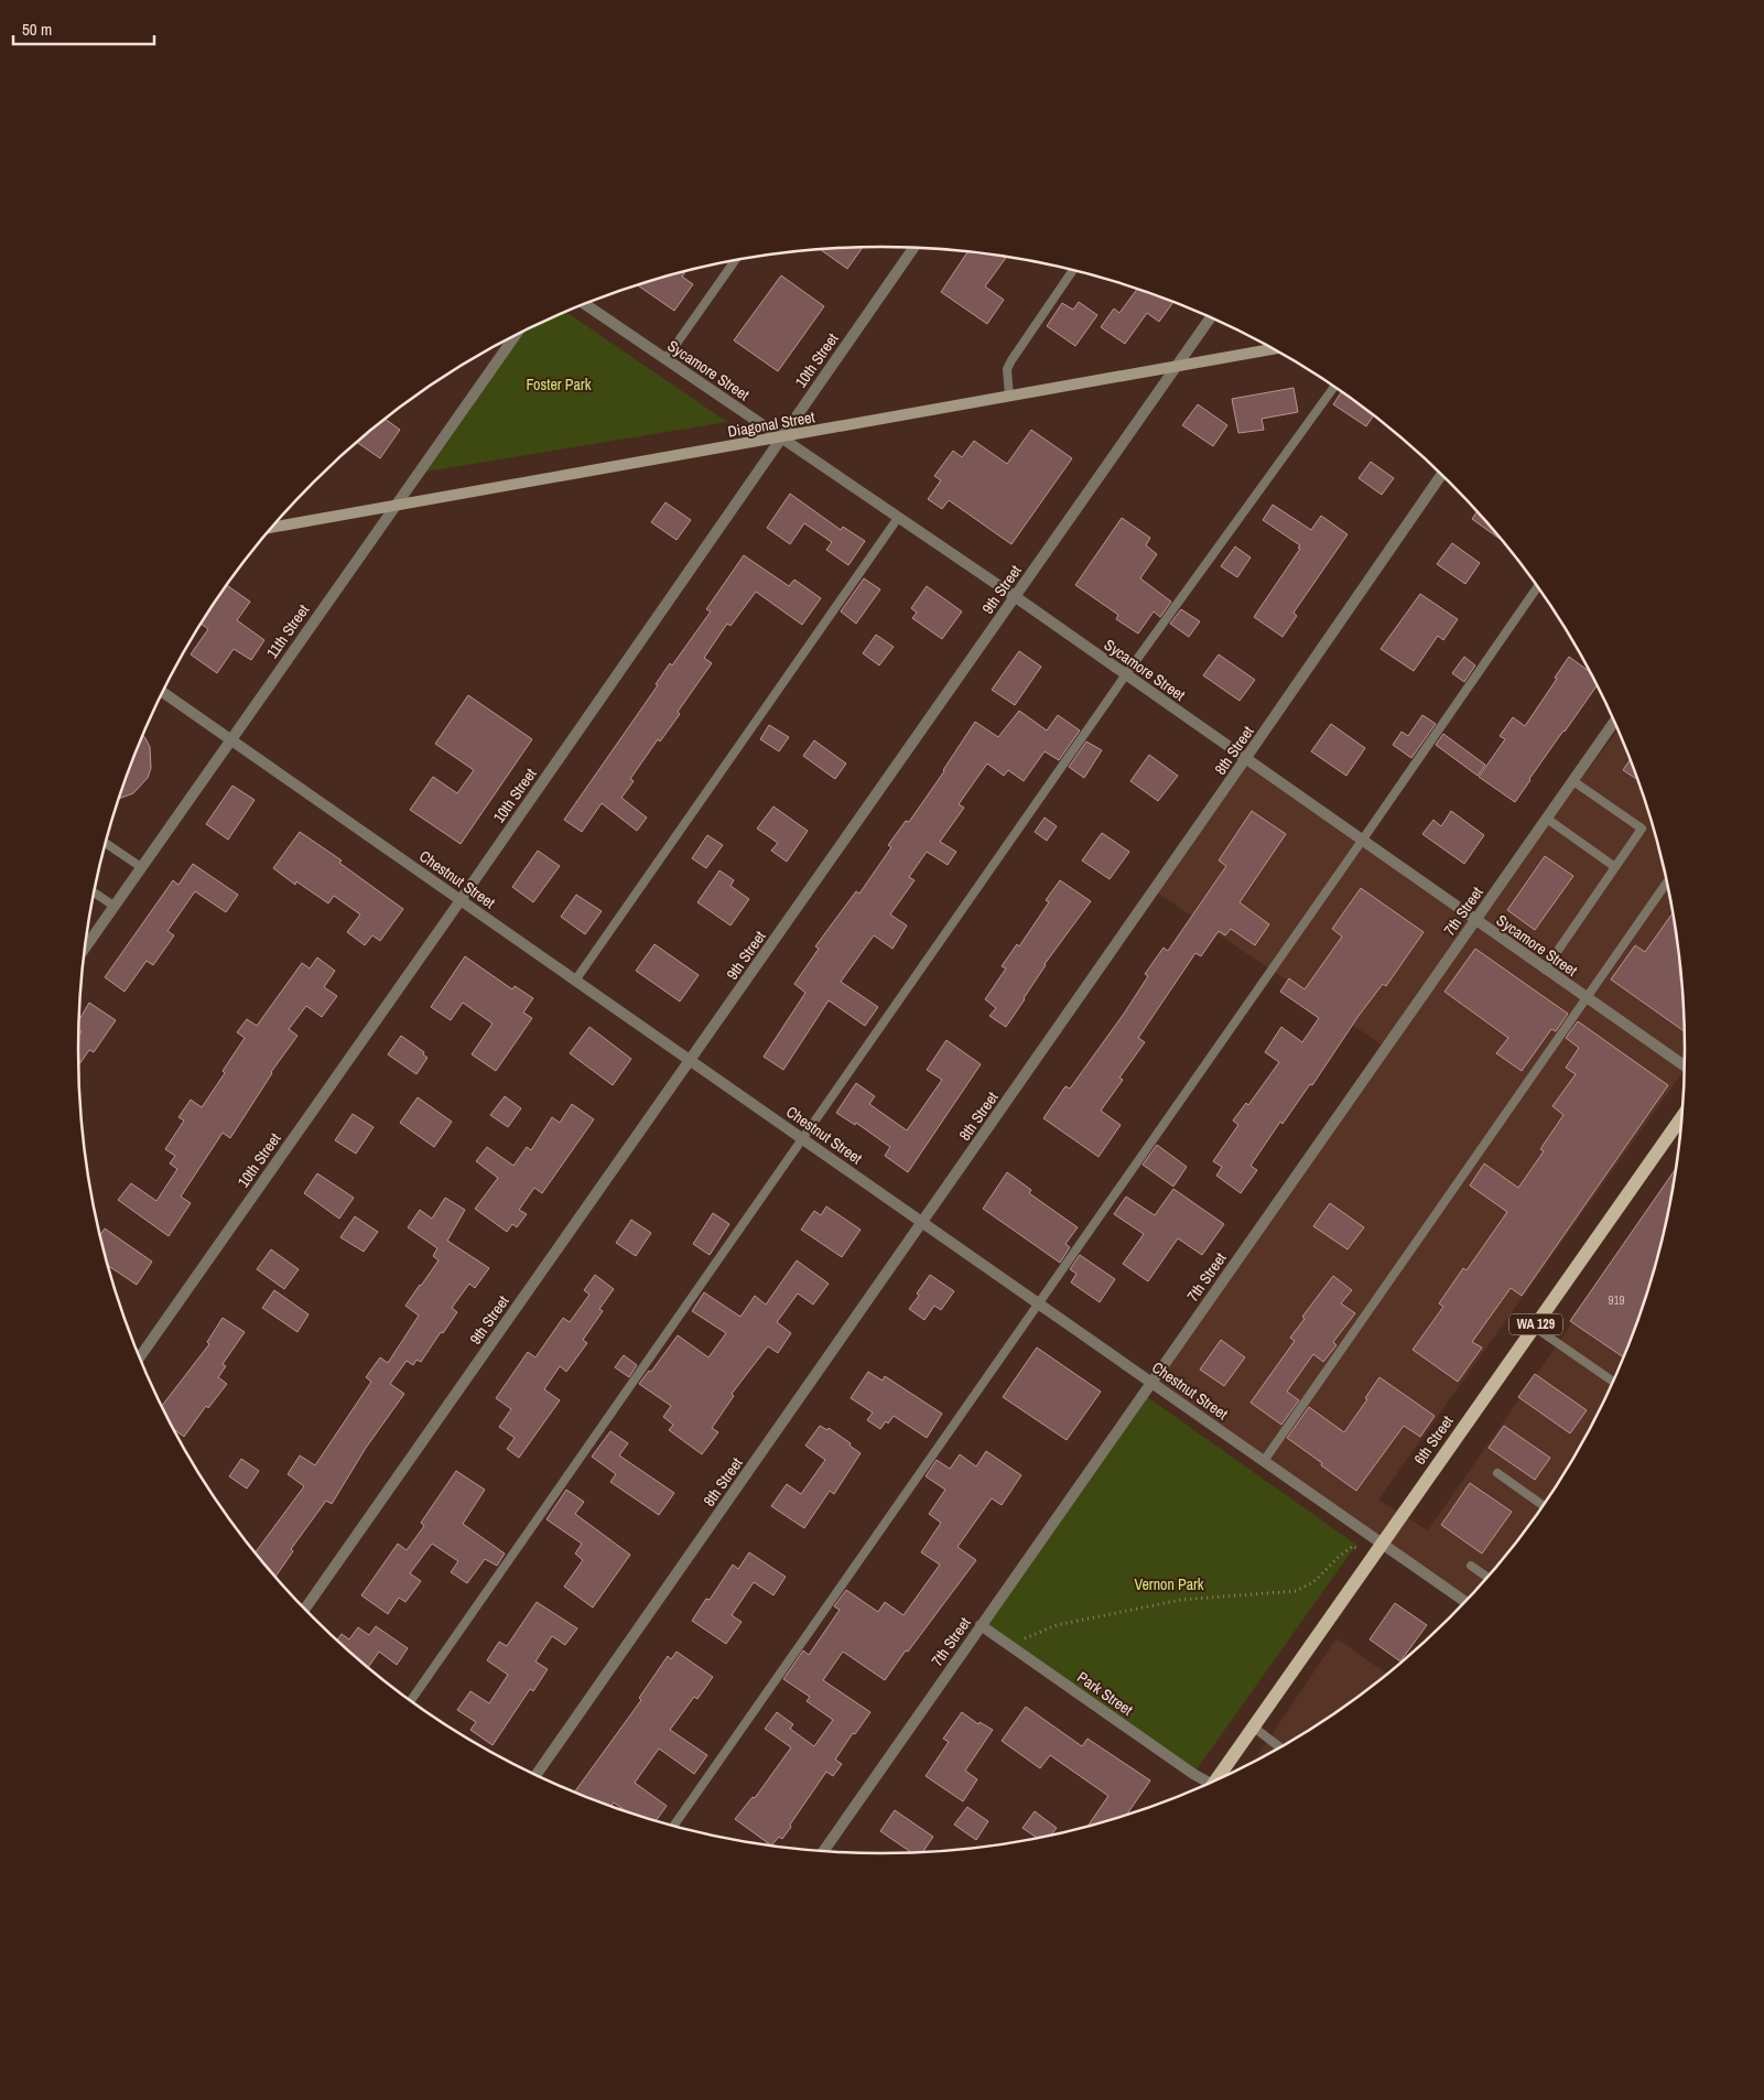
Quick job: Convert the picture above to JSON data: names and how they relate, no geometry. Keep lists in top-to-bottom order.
{
  "streets": {
    "main road": ["Diagonal Street", "WA 129", "6th Street"],
    "street": [
      "10th Street",
      "Sycamore Street",
      "9th Street",
      "11th Street",
      "8th Street",
      "Chestnut Street",
      "7th Street",
      "Park Street"
    ]
  },
  "crossings": [
    ["10th Street", "Sycamore Street"],
    ["10th Street", "Diagonal Street"],
    ["10th Street", "Chestnut Street"],
    ["Sycamore Street", "Diagonal Street"],
    ["Sycamore Street", "9th Street"],
    ["Sycamore Street", "8th Street"],
    ["Sycamore Street", "7th Street"],
    ["Diagonal Street", "9th Street"],
    ["Diagonal Street", "11th Street"],
    ["9th Street", "Chestnut Street"],
    ["11th Street", "Chestnut Street"],
    ["8th Street", "Chestnut Street"],
    ["Chestnut Street", "7th Street"],
    ["Chestnut Street", "6th Street"],
    ["7th Street", "Park Street"]
  ],
  "parks": ["Foster Park", "Vernon Park"],
  "house_numbers": ["919"],
  "scale_bar": "50 m"
}
